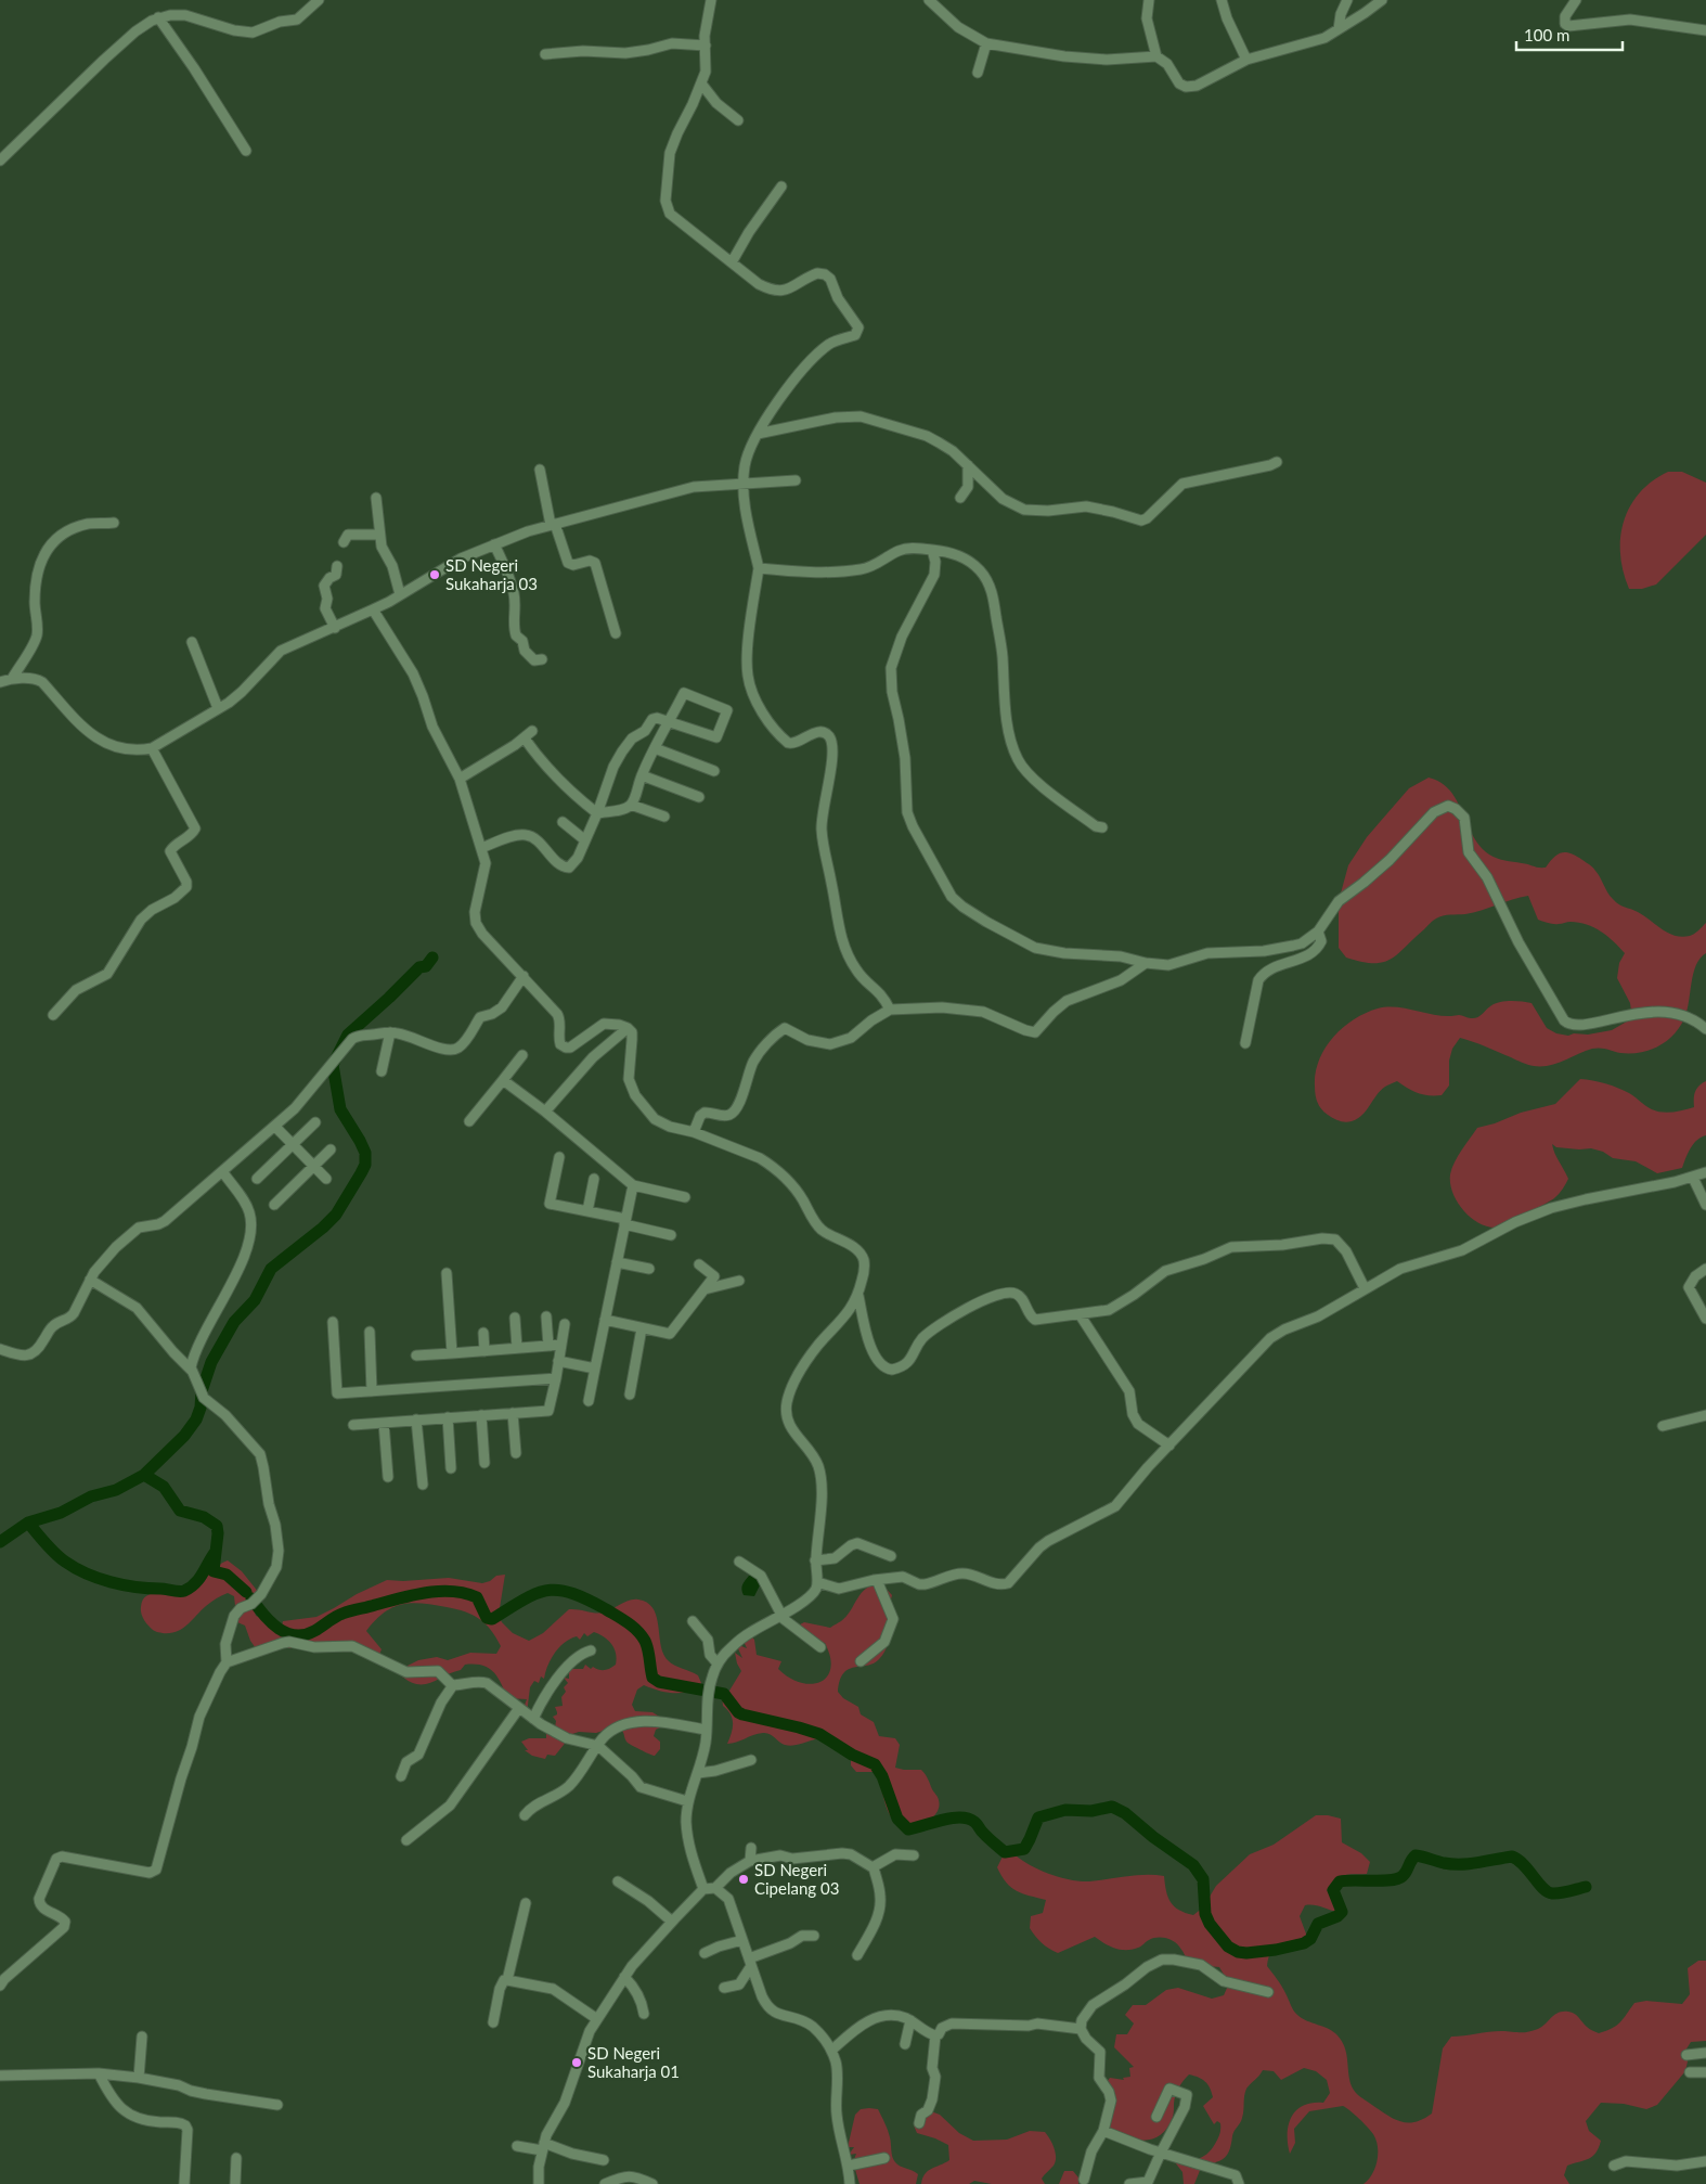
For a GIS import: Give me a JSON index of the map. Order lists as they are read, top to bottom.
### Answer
{
  "places": ["SD Negeri Sukaharja 03", "SD Negeri Cipelang 03", "SD Negeri Sukaharja 01"],
  "scale_bar": "100 m"
}
